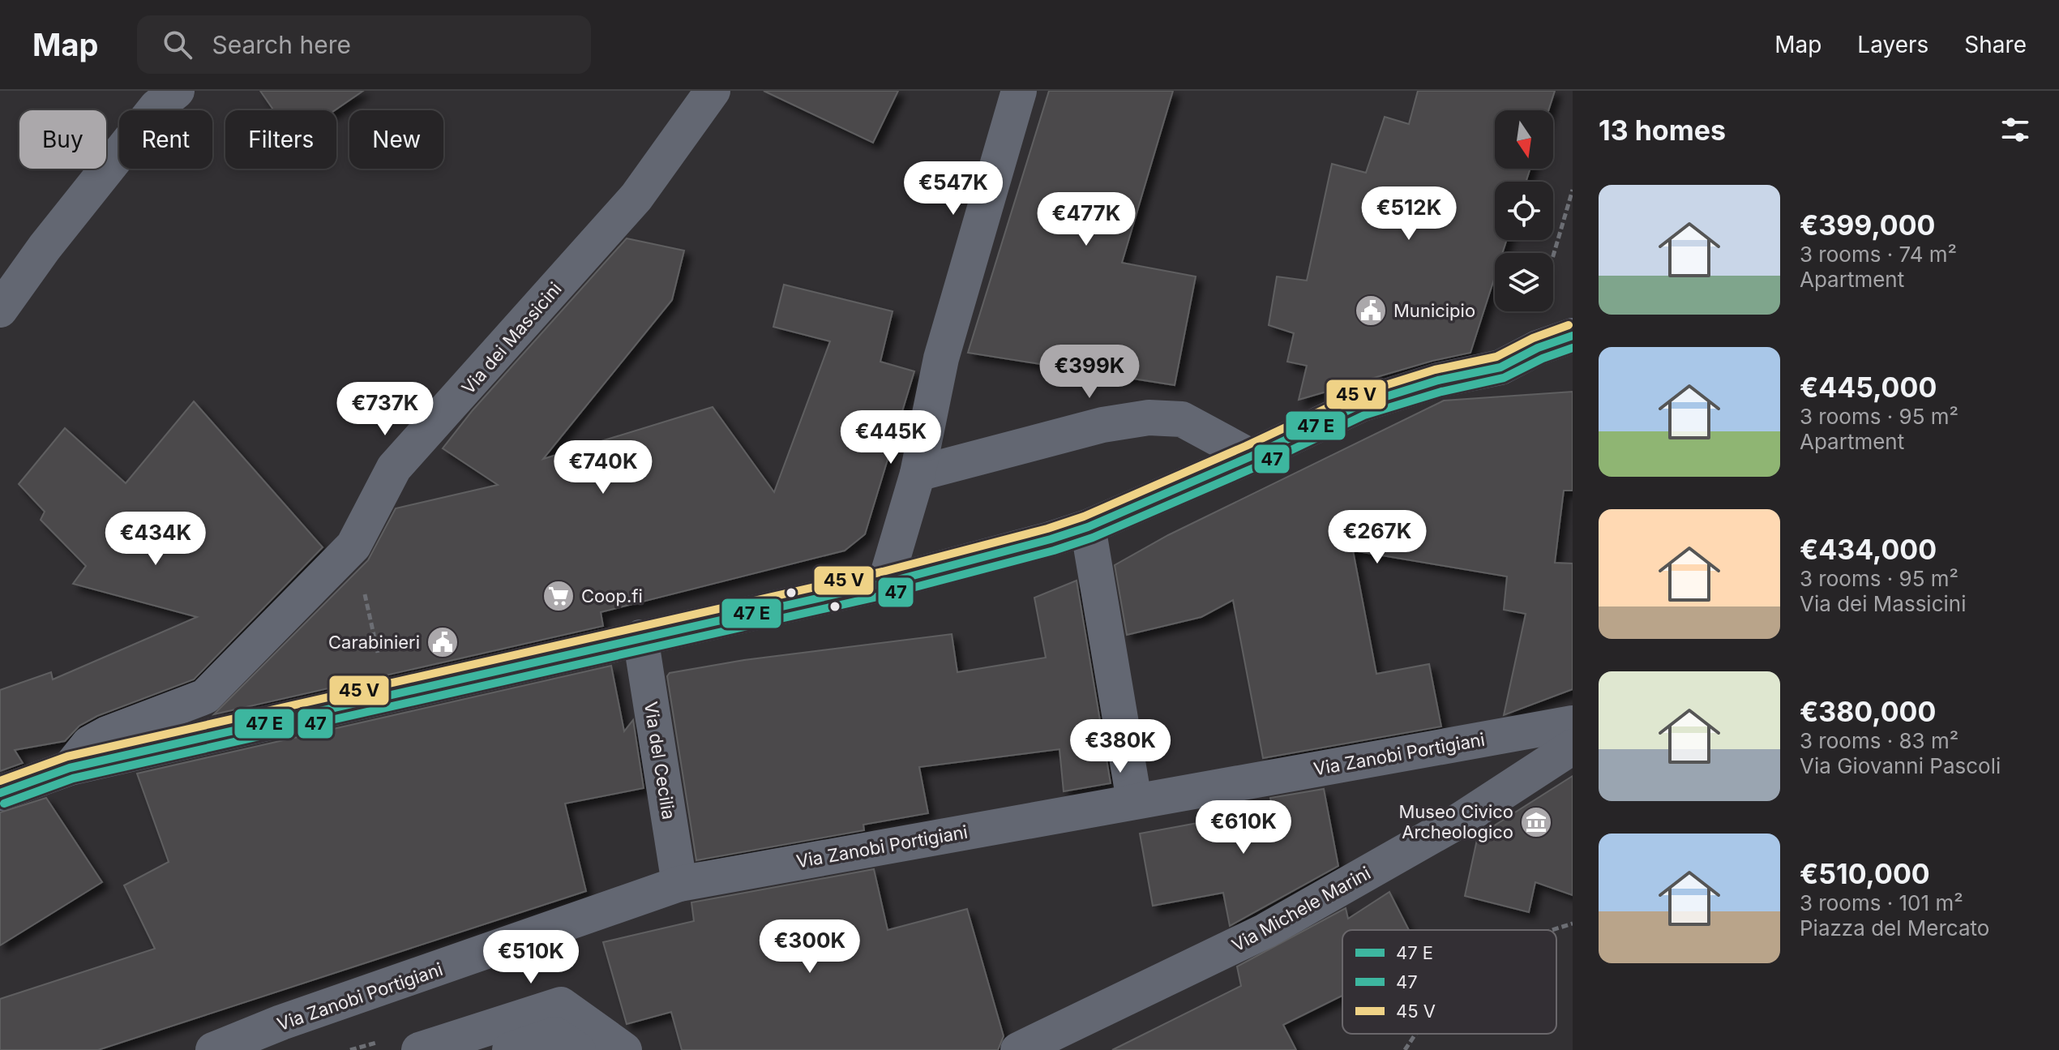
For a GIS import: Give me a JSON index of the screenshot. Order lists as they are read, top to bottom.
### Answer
{
  "streets": {
    "street": [
      "Via dei Massicini",
      "Via Zanobi Portigiani",
      "Via del Cecilia",
      "Via Michele Marini"
    ]
  },
  "crossings": [
    ["Via Zanobi Portigiani", "Via del Cecilia"]
  ],
  "places": {
    "public building": ["Municipio", "Carabinieri"],
    "supermarket": ["Coop.fi"],
    "museum": ["Museo Civico Archeologico"]
  },
  "lines": ["transit line 47"],
  "legend": ["47 E", "47", "45 V"],
  "north": "bottom",
  "page": {
    "header": "Map",
    "search": "Search here",
    "nav": ["Map", "Layers", "Share"],
    "heading": "13 homes",
    "chip": [
      "Buy",
      "Rent",
      "Filters",
      "New"
    ],
    "price": [
      "€547K",
      "€512K",
      "€477K",
      "€399K",
      "€737K",
      "€445K",
      "€740K",
      "€267K",
      "€434K",
      "€380K",
      "€610K",
      "€300K",
      "€510K"
    ],
    "list": [
      {
        "name": "€399,000",
        "note": "3 rooms · 74 m² · Apartment"
      },
      {
        "name": "€445,000",
        "note": "3 rooms · 95 m² · Apartment"
      },
      {
        "name": "€434,000",
        "note": "3 rooms · 95 m² · Via dei Massicini"
      },
      {
        "name": "€380,000",
        "note": "3 rooms · 83 m² · Via Giovanni Pascoli"
      },
      {
        "name": "€510,000",
        "note": "3 rooms · 101 m² · Piazza del Mercato"
      }
    ]
  }
}
